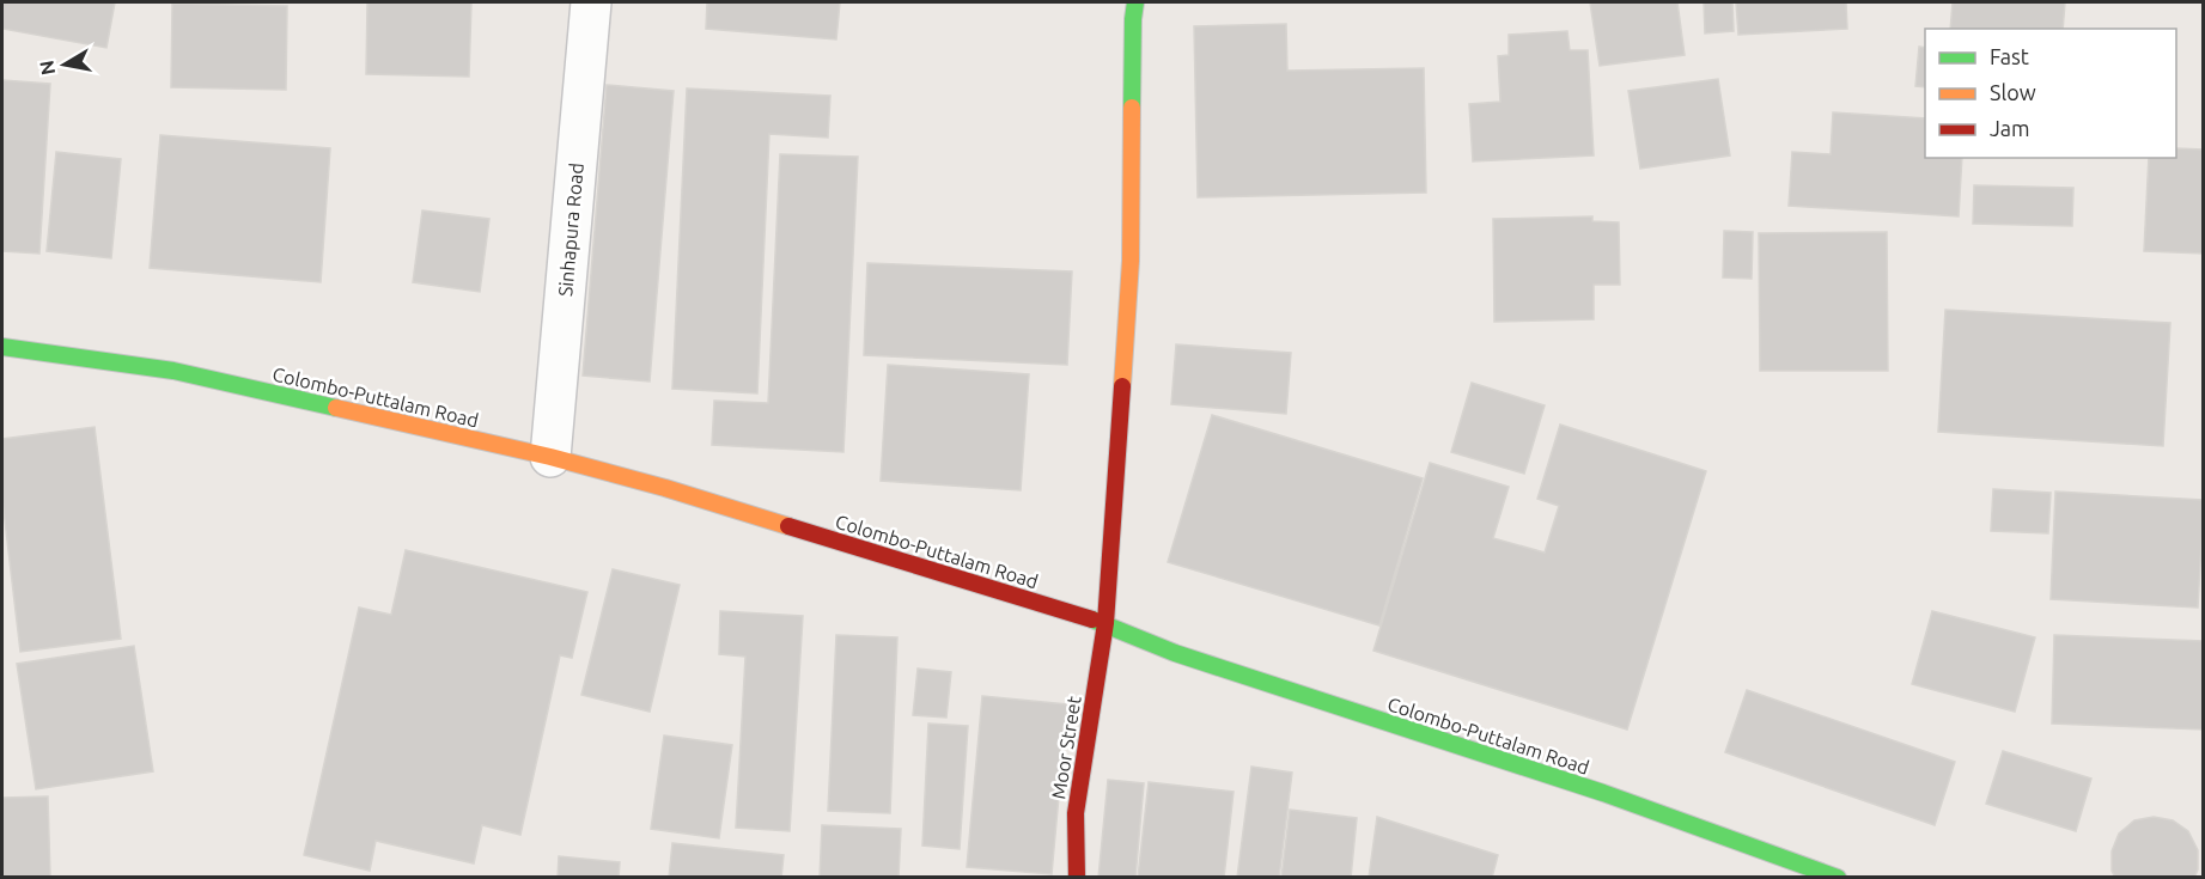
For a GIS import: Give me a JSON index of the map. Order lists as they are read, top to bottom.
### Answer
{
  "streets": {
    "main road": ["Colombo-Puttalam Road", "Moor Street"],
    "street": ["Sinhapura Road"]
  },
  "crossings": [
    ["Sinhapura Road", "Colombo-Puttalam Road"],
    ["Colombo-Puttalam Road", "Moor Street"]
  ],
  "legend": ["Fast", "Slow", "Jam"],
  "north": "left"
}
